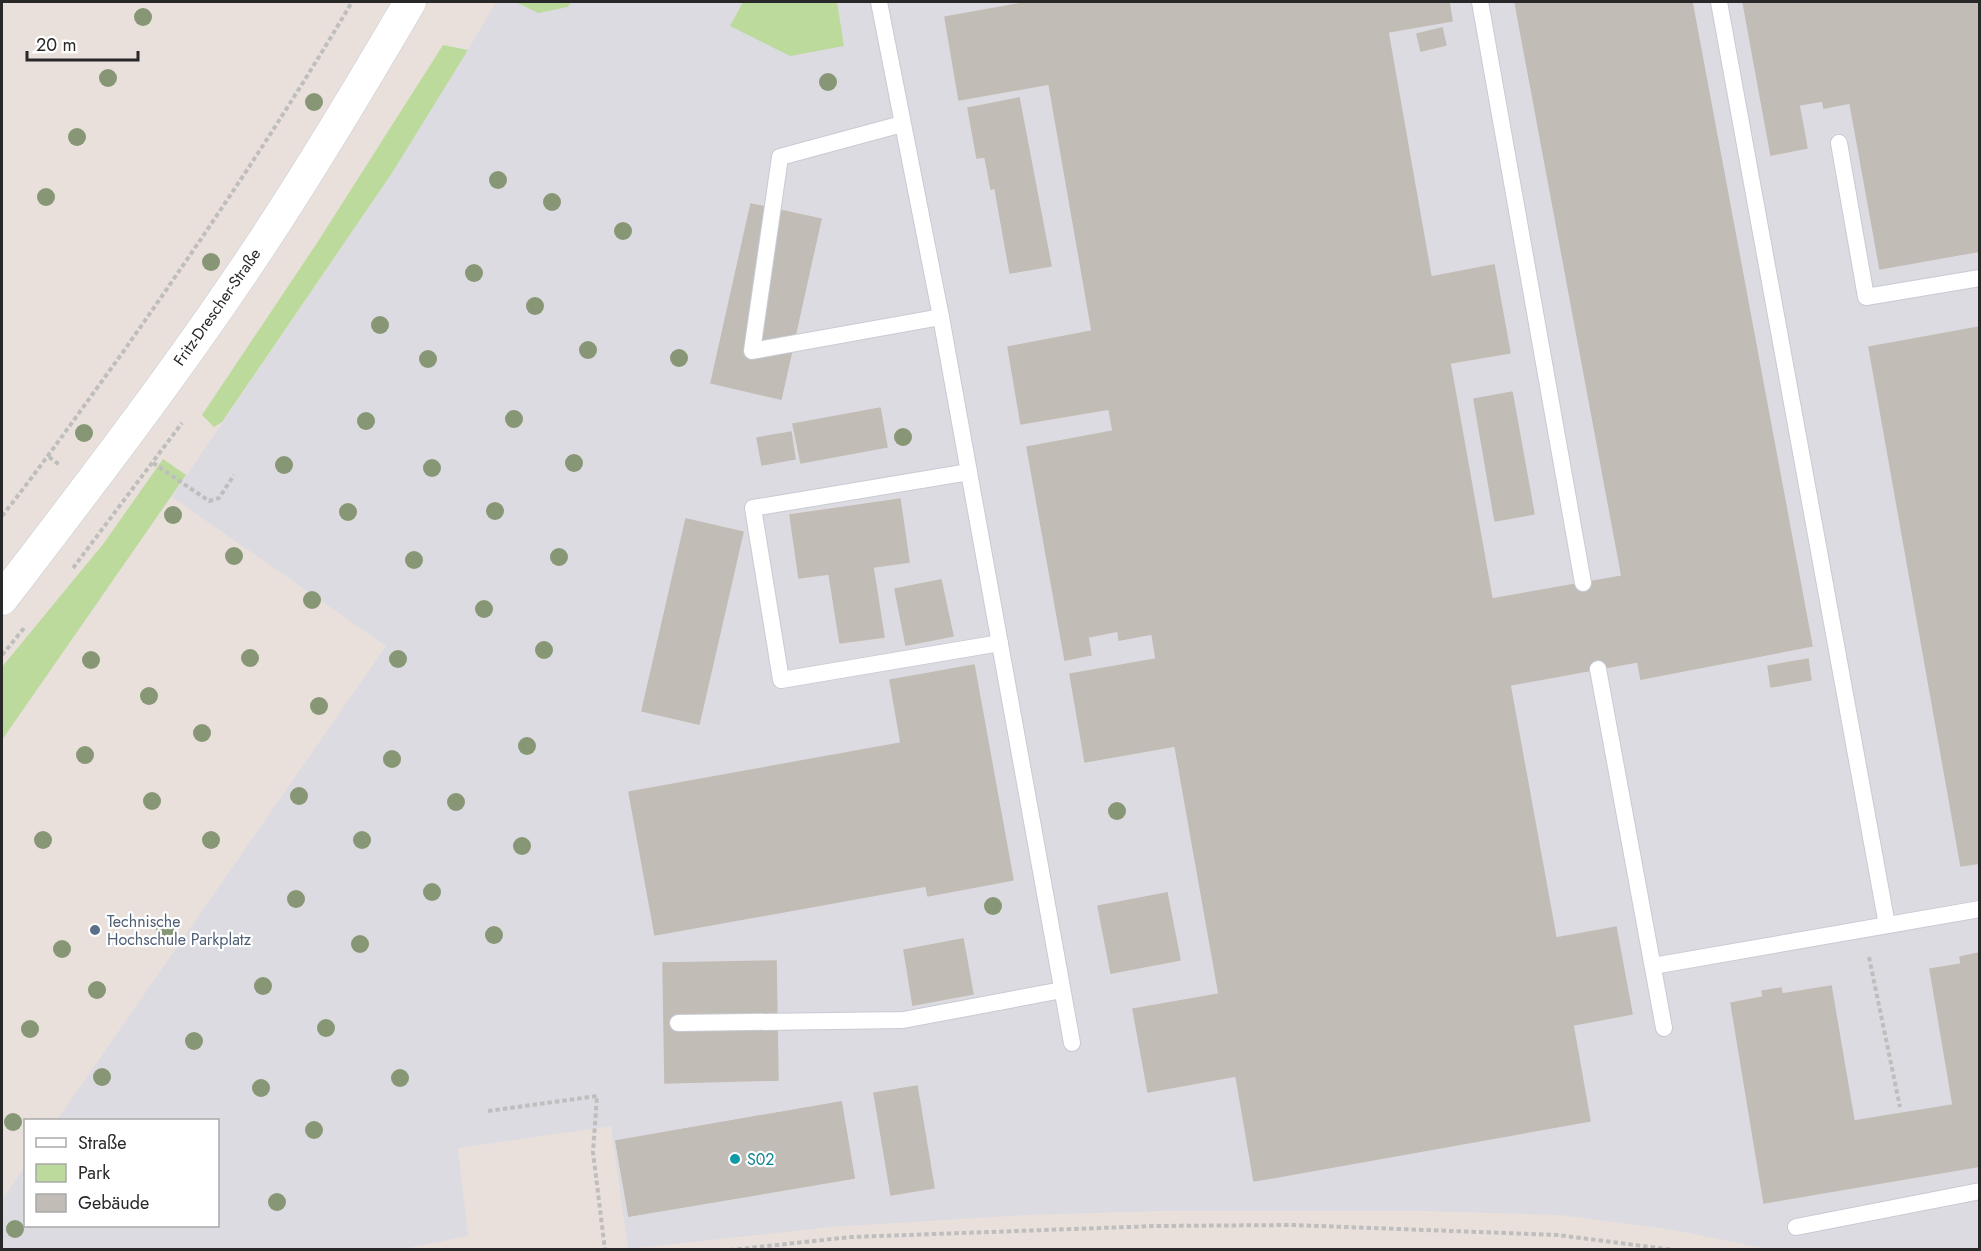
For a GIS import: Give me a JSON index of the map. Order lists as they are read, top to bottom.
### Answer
{
  "streets": {
    "street": ["Fritz-Drescher-Straße"]
  },
  "places": ["Technische Hochschule Parkplatz", "S02"],
  "legend": ["Straße", "Park", "Gebäude"],
  "scale_bar": "20 m"
}
